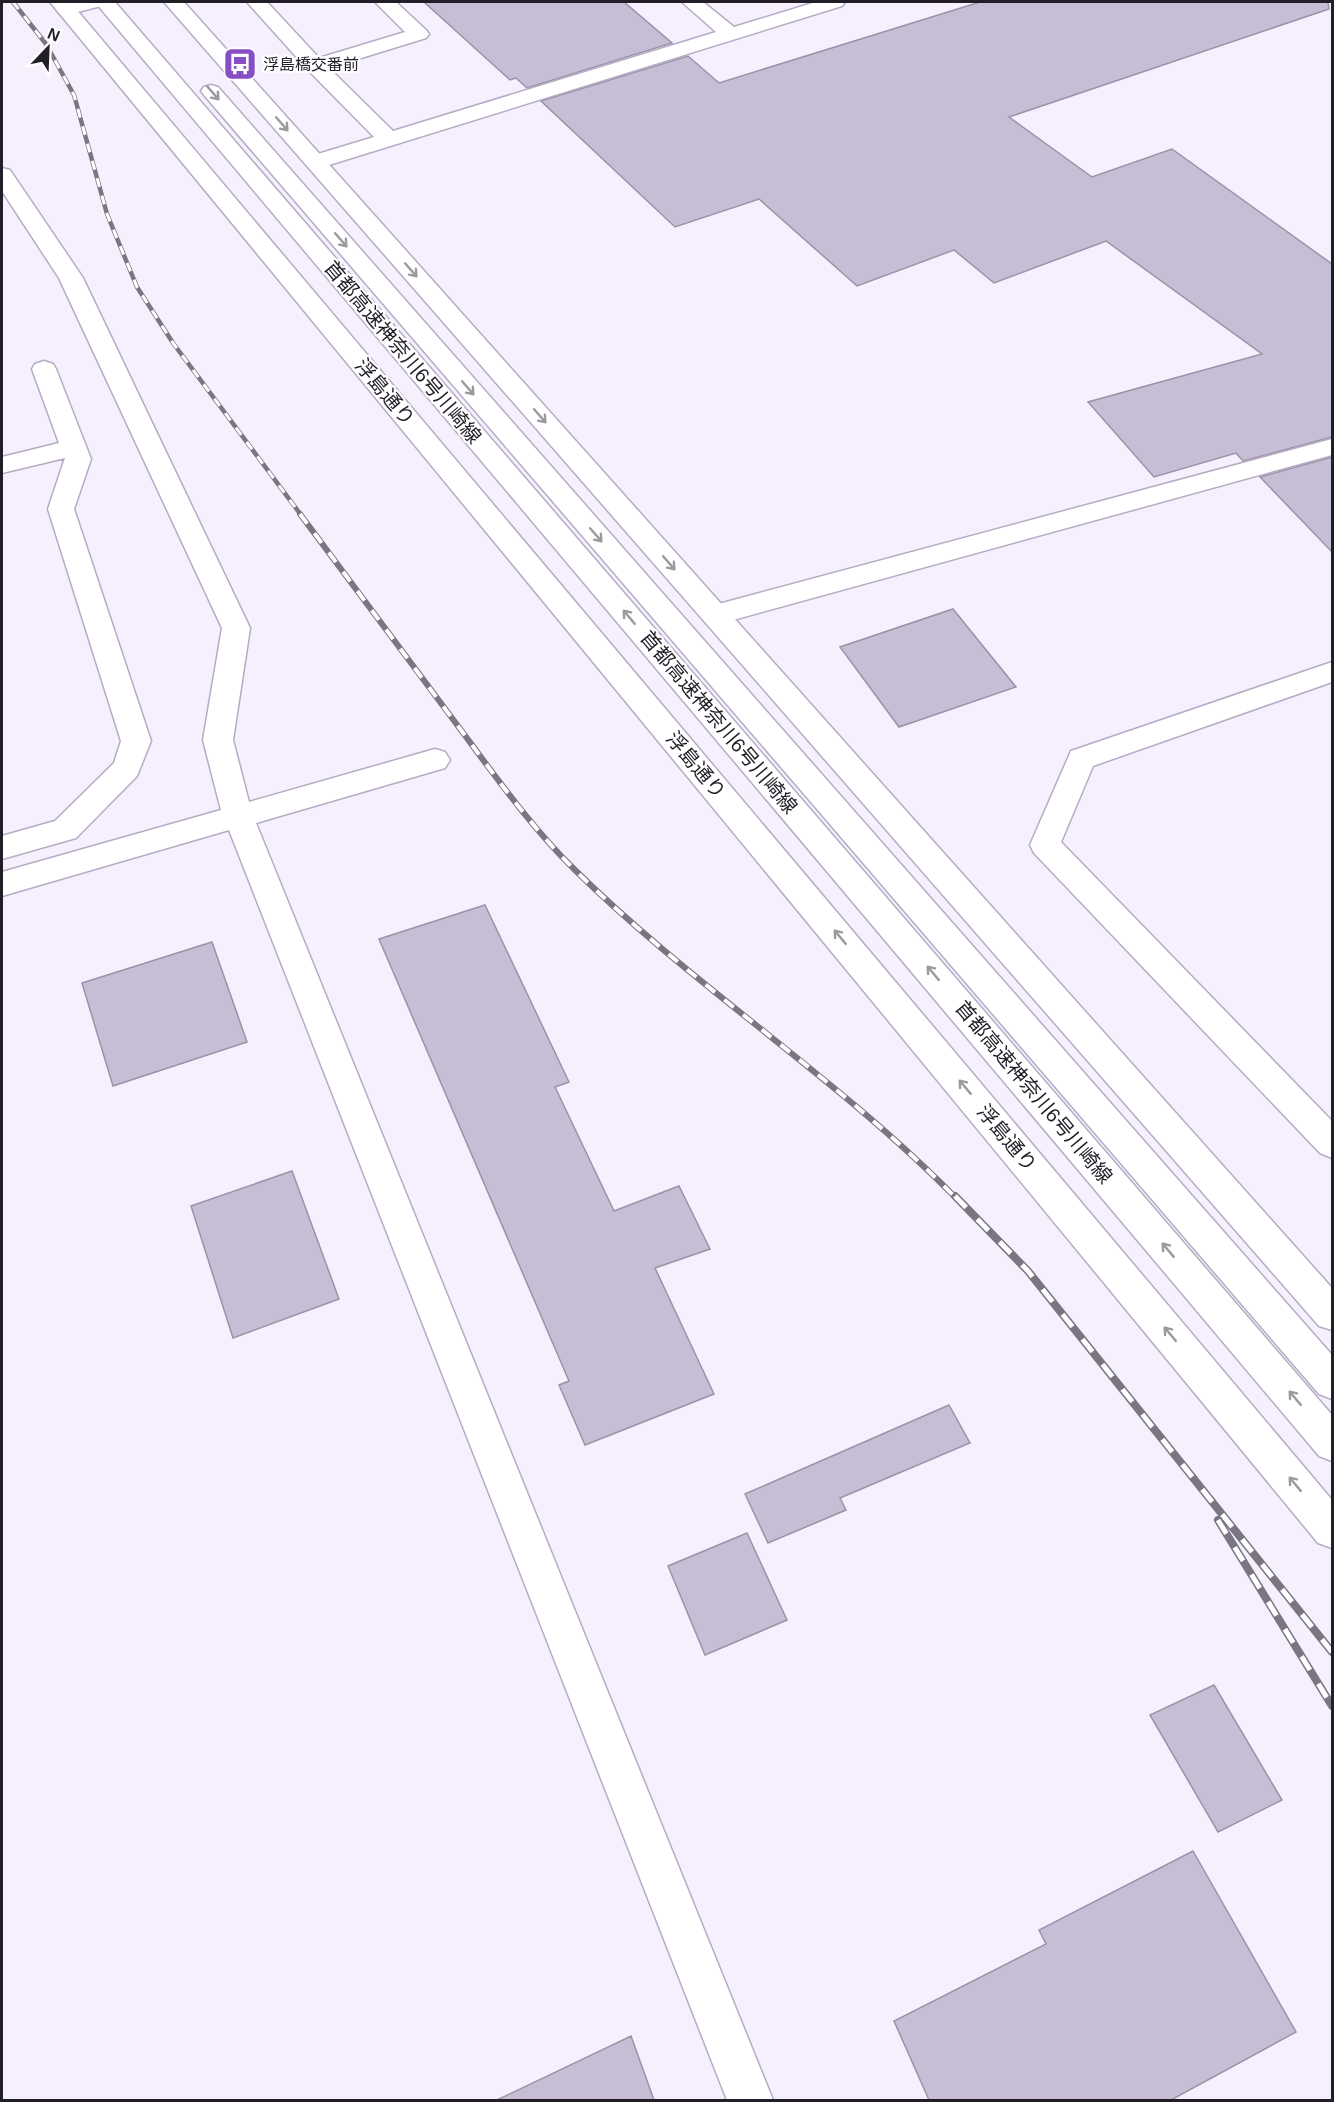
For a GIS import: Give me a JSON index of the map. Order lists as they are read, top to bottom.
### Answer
{
  "streets": {
    "main road": ["首都高速神奈川6号川崎線", "浮島通り"]
  },
  "places": {
    "bus stop": ["浮島橋交番前"]
  },
  "north": "top right"
}
